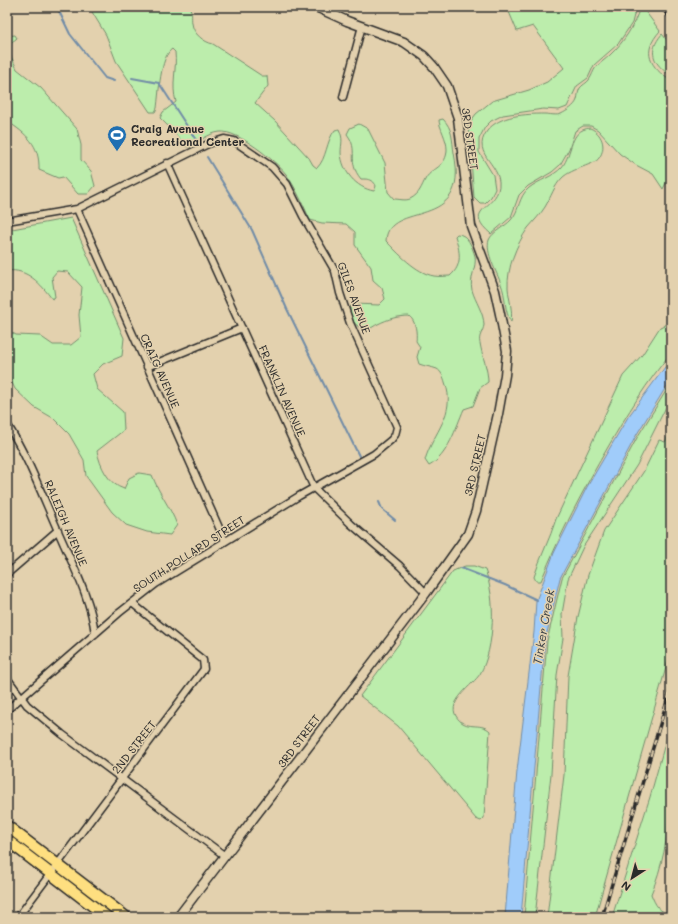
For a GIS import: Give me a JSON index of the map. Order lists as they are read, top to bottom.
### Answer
{
  "streets": {
    "street": [
      "3RD STREET",
      "GILES AVENUE",
      "CRAIG AVENUE",
      "FRANKLIN AVENUE",
      "RALEIGH AVENUE",
      "SOUTH POLLARD STREET",
      "2ND STREET"
    ]
  },
  "crossings": [
    ["3RD STREET", "FRANKLIN AVENUE"],
    ["GILES AVENUE", "FRANKLIN AVENUE"],
    ["GILES AVENUE", "SOUTH POLLARD STREET"],
    ["CRAIG AVENUE", "SOUTH POLLARD STREET"],
    ["FRANKLIN AVENUE", "SOUTH POLLARD STREET"],
    ["RALEIGH AVENUE", "SOUTH POLLARD STREET"],
    ["SOUTH POLLARD STREET", "2ND STREET"]
  ],
  "water": ["Tinker Creek"],
  "places": {
    "sports": ["Craig Avenue Recreational Center"]
  },
  "north": "bottom left"
}
